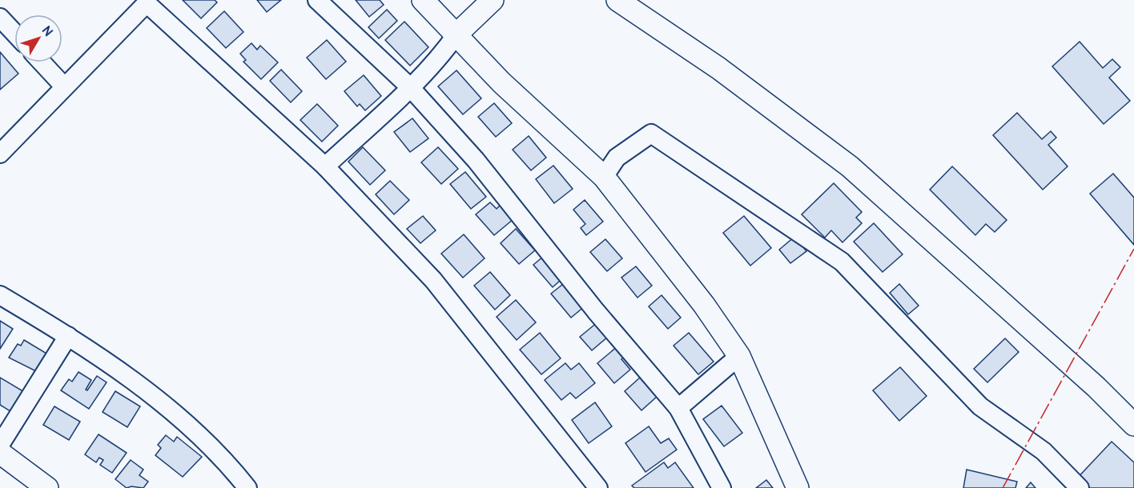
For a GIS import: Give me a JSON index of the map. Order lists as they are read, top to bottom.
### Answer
{
  "north": "top right"
}
